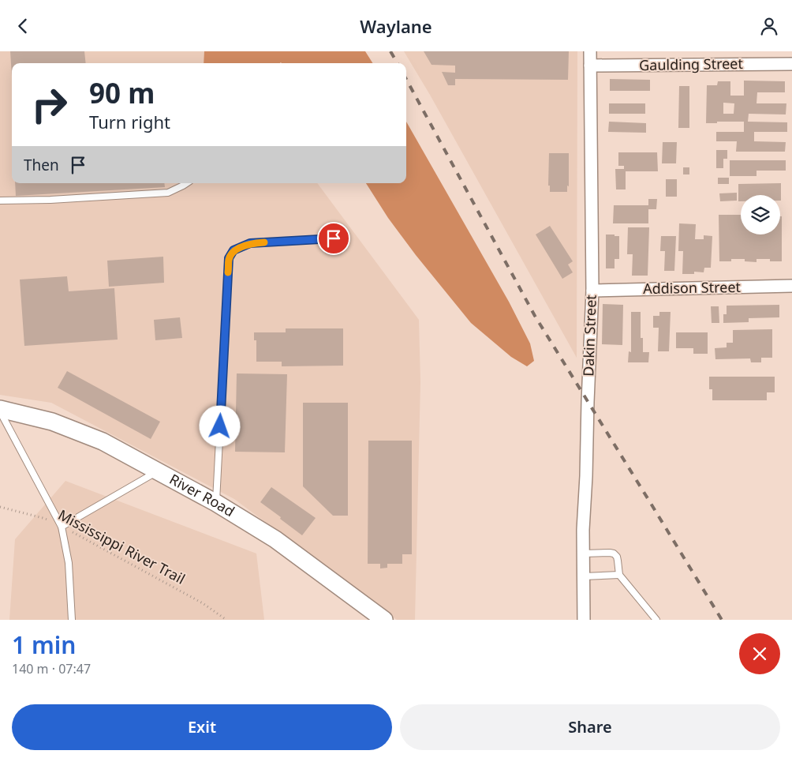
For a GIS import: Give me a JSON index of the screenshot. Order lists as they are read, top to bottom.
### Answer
{
  "streets": {
    "main road": ["River Road"],
    "street": ["Gaulding Street", "Addison Street", "Dakin Street"],
    "path": ["Mississippi River Trail"]
  },
  "crossings": [
    ["Gaulding Street", "Dakin Street"],
    ["Addison Street", "Dakin Street"]
  ],
  "page": {
    "header": "Waylane",
    "turn": ["90 m", "Turn right"],
    "then": "Then",
    "heading": ["1 min", "140 m · 07:47"],
    "buttons": ["Exit", "Share"]
  }
}
